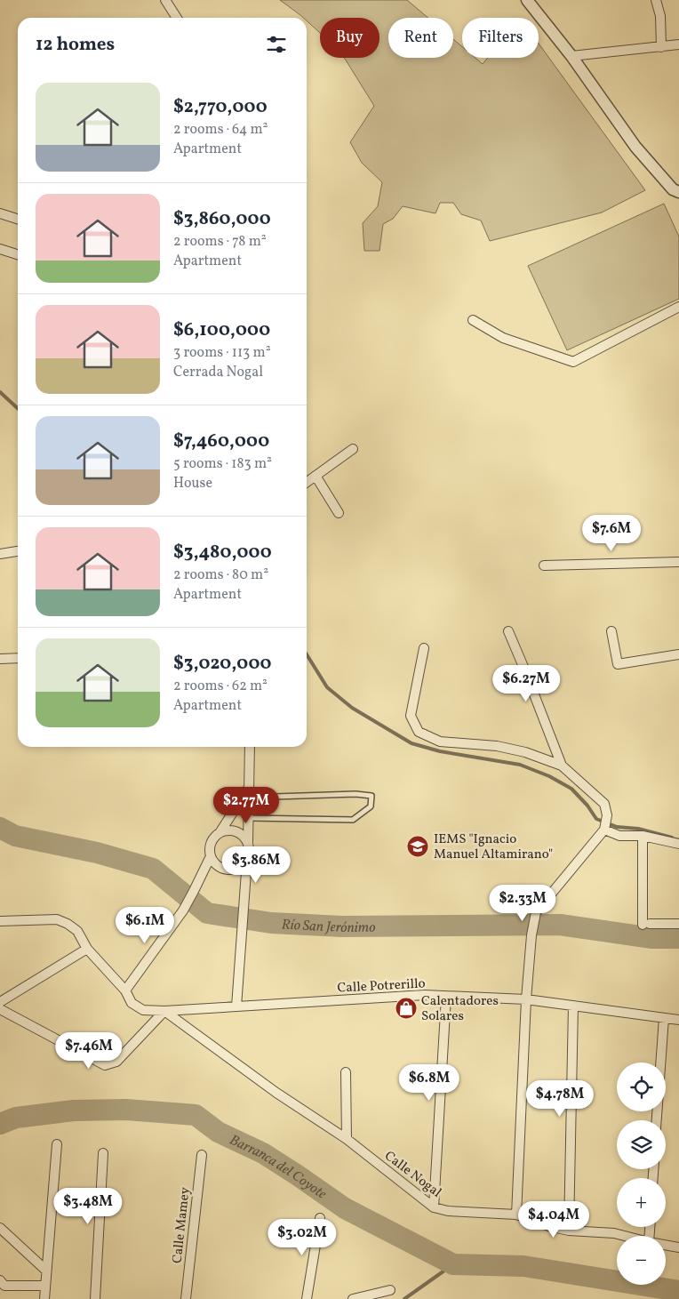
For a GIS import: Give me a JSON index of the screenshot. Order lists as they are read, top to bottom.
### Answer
{
  "streets": {
    "street": ["Calle Potrerillo", "Calle Nogal", "Calle Mamey"]
  },
  "crossings": [
    ["Calle Potrerillo", "Calle Nogal"]
  ],
  "water": ["Río San Jerónimo", "Barranca del Coyote"],
  "places": {
    "school or university": ["IEMS \"Ignacio Manuel Altamirano\""],
    "shop": ["Calentadores Solares"]
  },
  "page": {
    "chip": ["Buy", "Rent", "Filters"],
    "heading": "12 homes",
    "list": [
      {
        "name": "$2,770,000",
        "note": "2 rooms · 64 m² · Apartment"
      },
      {
        "name": "$3,860,000",
        "note": "2 rooms · 78 m² · Apartment"
      },
      {
        "name": "$6,100,000",
        "note": "3 rooms · 113 m² · Cerrada Nogal"
      },
      {
        "name": "$7,460,000",
        "note": "5 rooms · 183 m² · House"
      },
      {
        "name": "$3,480,000",
        "note": "2 rooms · 80 m² · Apartment"
      },
      {
        "name": "$3,020,000",
        "note": "2 rooms · 62 m² · Apartment"
      }
    ],
    "price": [
      "$7.6M",
      "$6.27M",
      "$2.77M",
      "$3.86M",
      "$2.33M",
      "$6.1M",
      "$7.46M",
      "$6.8M",
      "$4.78M",
      "$3.48M",
      "$4.04M",
      "$3.02M"
    ],
    "map_buttons": ["+", "−"]
  }
}
